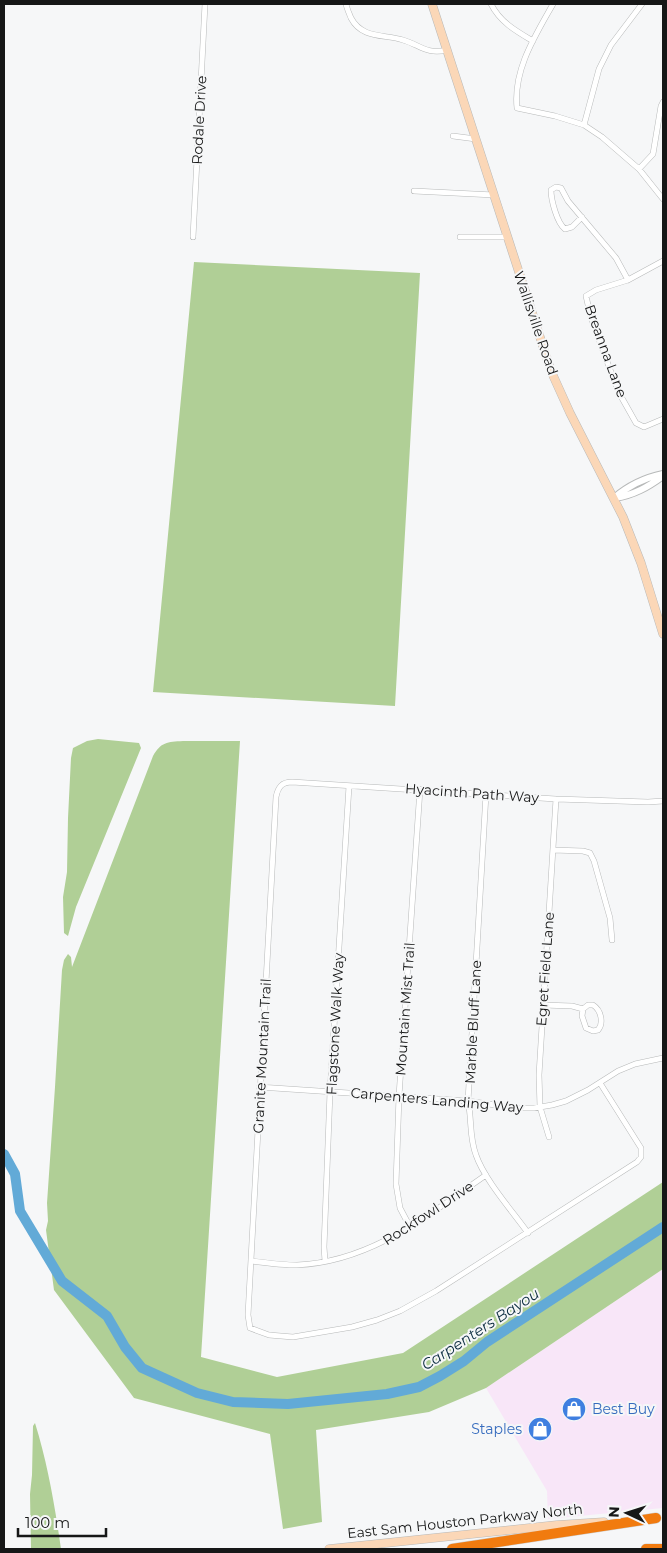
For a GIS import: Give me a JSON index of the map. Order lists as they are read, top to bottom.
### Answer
{
  "streets": {
    "main road": ["Wallisville Road", "East Sam Houston Parkway North"],
    "street": [
      "Rodale Drive",
      "Breanna Lane",
      "Hyacinth Path Way",
      "Egret Field Lane",
      "Mountain Mist Trail",
      "Marble Bluff Lane",
      "Flagstone Walk Way",
      "Granite Mountain Trail",
      "Carpenters Landing Way",
      "Rockfowl Drive"
    ]
  },
  "crossings": [
    ["Hyacinth Path Way", "Egret Field Lane"],
    ["Hyacinth Path Way", "Mountain Mist Trail"],
    ["Hyacinth Path Way", "Marble Bluff Lane"],
    ["Hyacinth Path Way", "Flagstone Walk Way"],
    ["Hyacinth Path Way", "Granite Mountain Trail"],
    ["Egret Field Lane", "Carpenters Landing Way"],
    ["Mountain Mist Trail", "Carpenters Landing Way"],
    ["Mountain Mist Trail", "Rockfowl Drive"],
    ["Marble Bluff Lane", "Granite Mountain Trail"],
    ["Marble Bluff Lane", "Carpenters Landing Way"],
    ["Marble Bluff Lane", "Rockfowl Drive"],
    ["Flagstone Walk Way", "Carpenters Landing Way"],
    ["Flagstone Walk Way", "Rockfowl Drive"],
    ["Granite Mountain Trail", "Carpenters Landing Way"],
    ["Granite Mountain Trail", "Rockfowl Drive"]
  ],
  "water": ["Carpenters Bayou"],
  "places": {
    "shop": ["Best Buy", "Staples"]
  },
  "scale_bar": "100 m",
  "north": "left"
}
